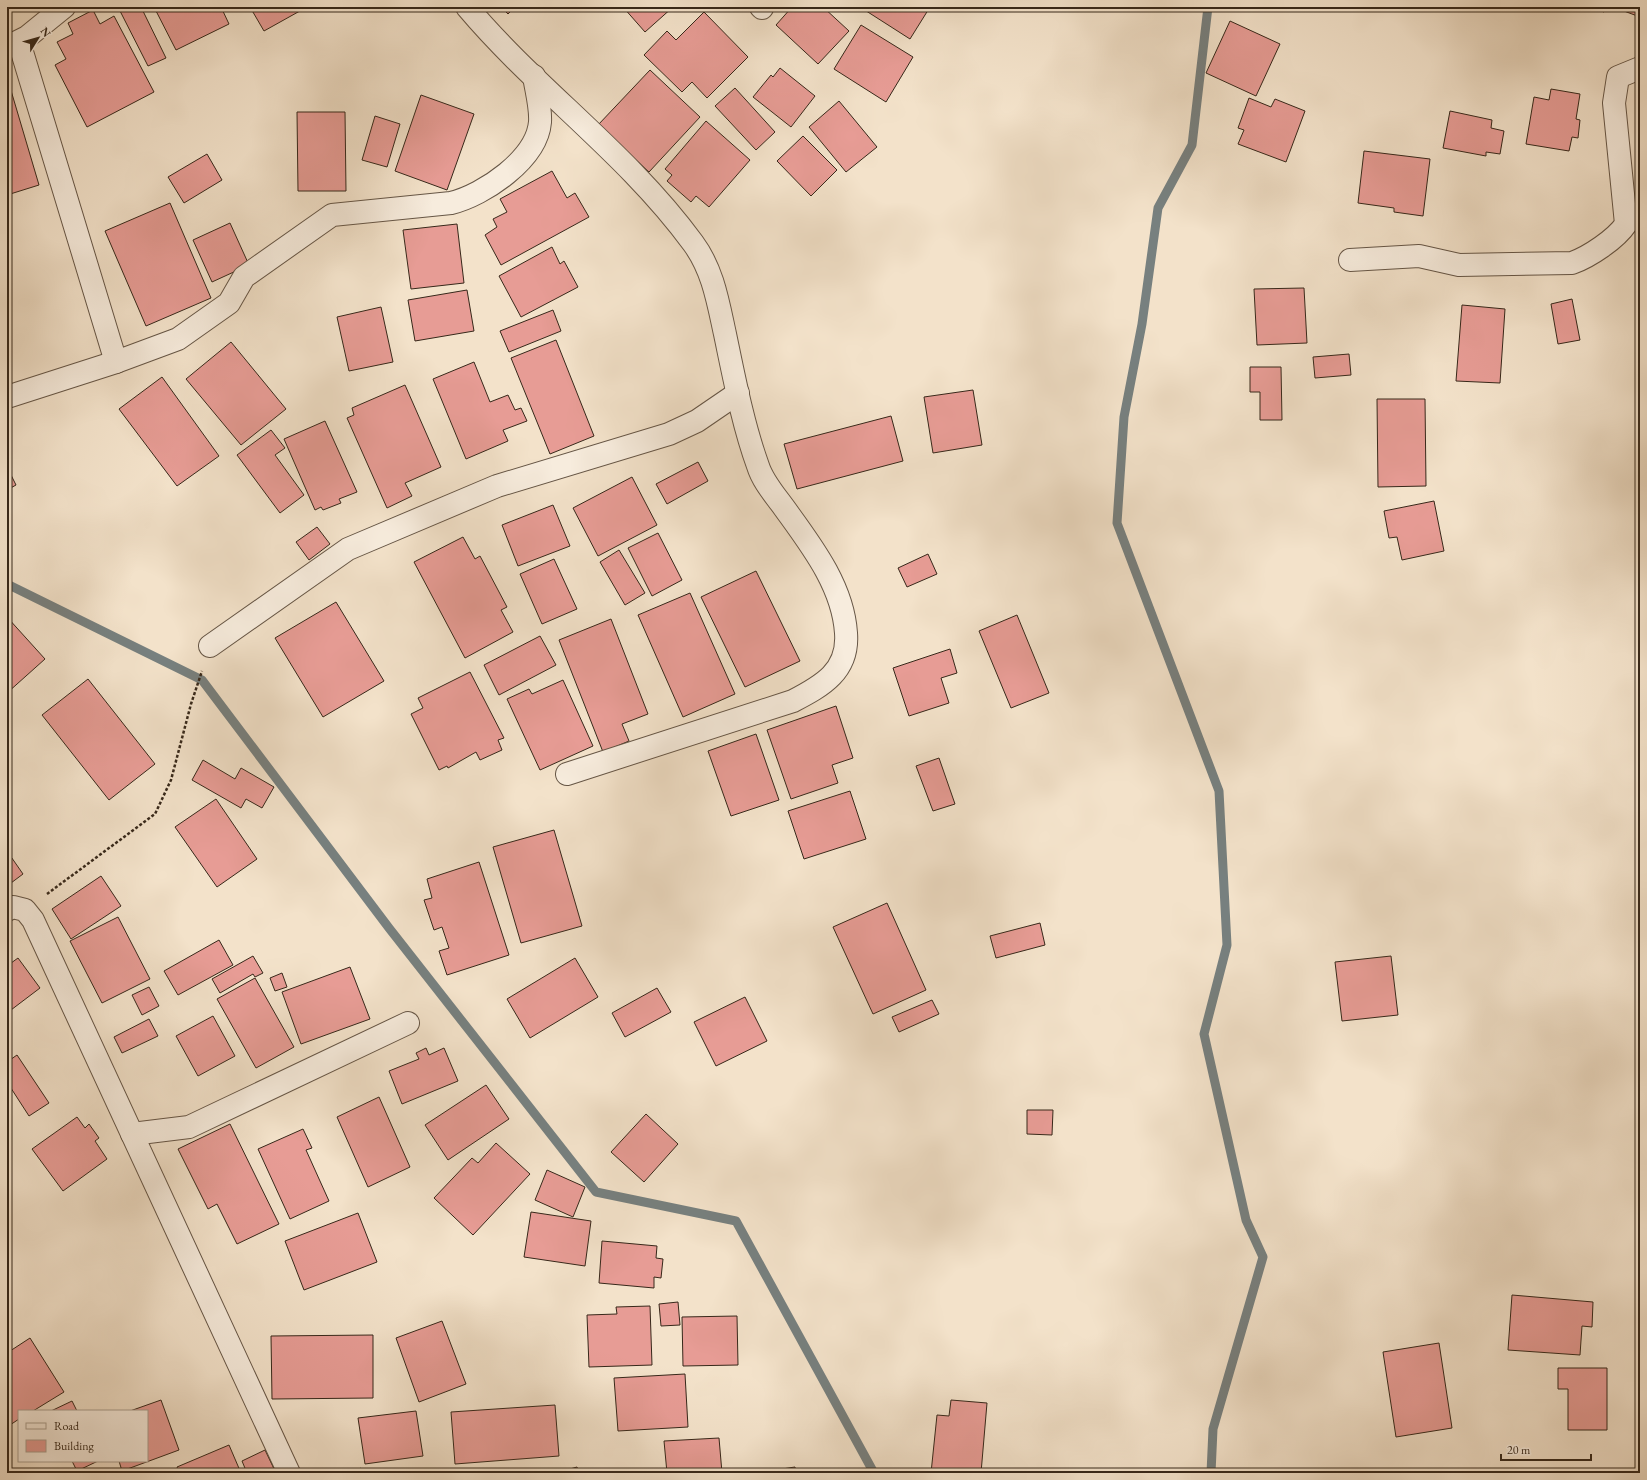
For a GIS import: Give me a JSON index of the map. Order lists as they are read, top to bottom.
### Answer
{
  "legend": ["Road", "Building"],
  "scale_bar": "20 m",
  "north": "top right"
}
